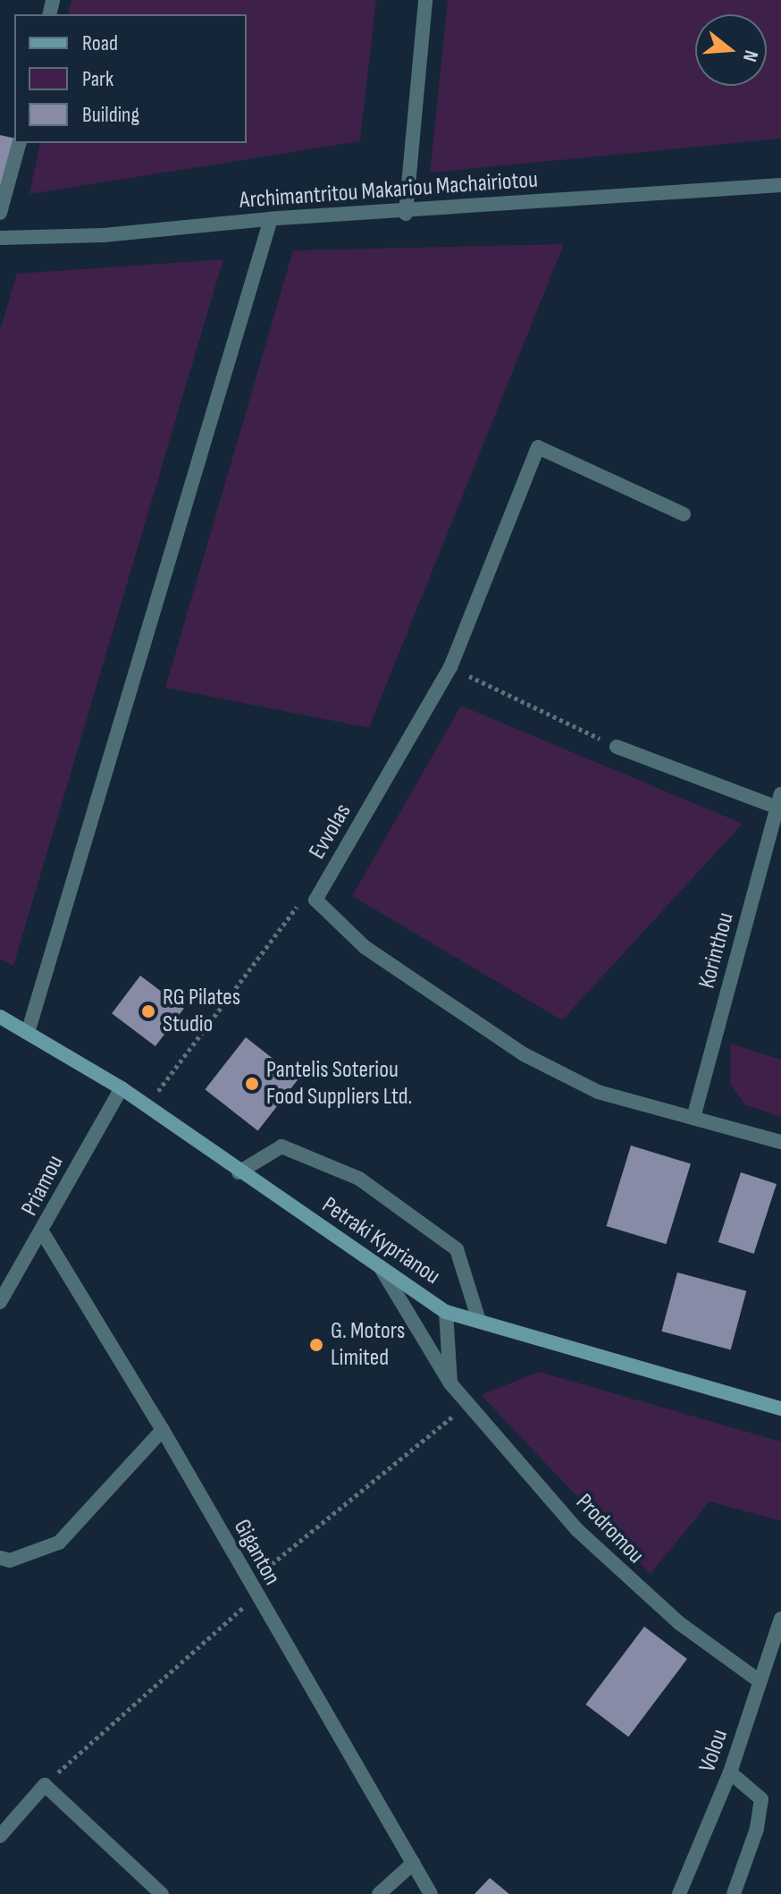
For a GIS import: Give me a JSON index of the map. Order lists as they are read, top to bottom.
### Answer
{
  "streets": {
    "main road": ["Petraki Kyprianou"],
    "street": [
      "Archimantritou Makariou Machairiotou",
      "EvvoIas",
      "Korinthou",
      "Priamou",
      "Prodromou",
      "Giganton",
      "Volou"
    ]
  },
  "crossings": [
    ["Priamou", "Petraki Kyprianou"],
    ["Priamou", "Giganton"],
    ["Petraki Kyprianou", "Prodromou"],
    ["Prodromou", "Volou"]
  ],
  "places": ["RG Pilates Studio", "Pantelis Soteriou Food Suppliers Ltd.", "G. Motors Limited"],
  "legend": ["Road", "Park", "Building"],
  "north": "right"
}
